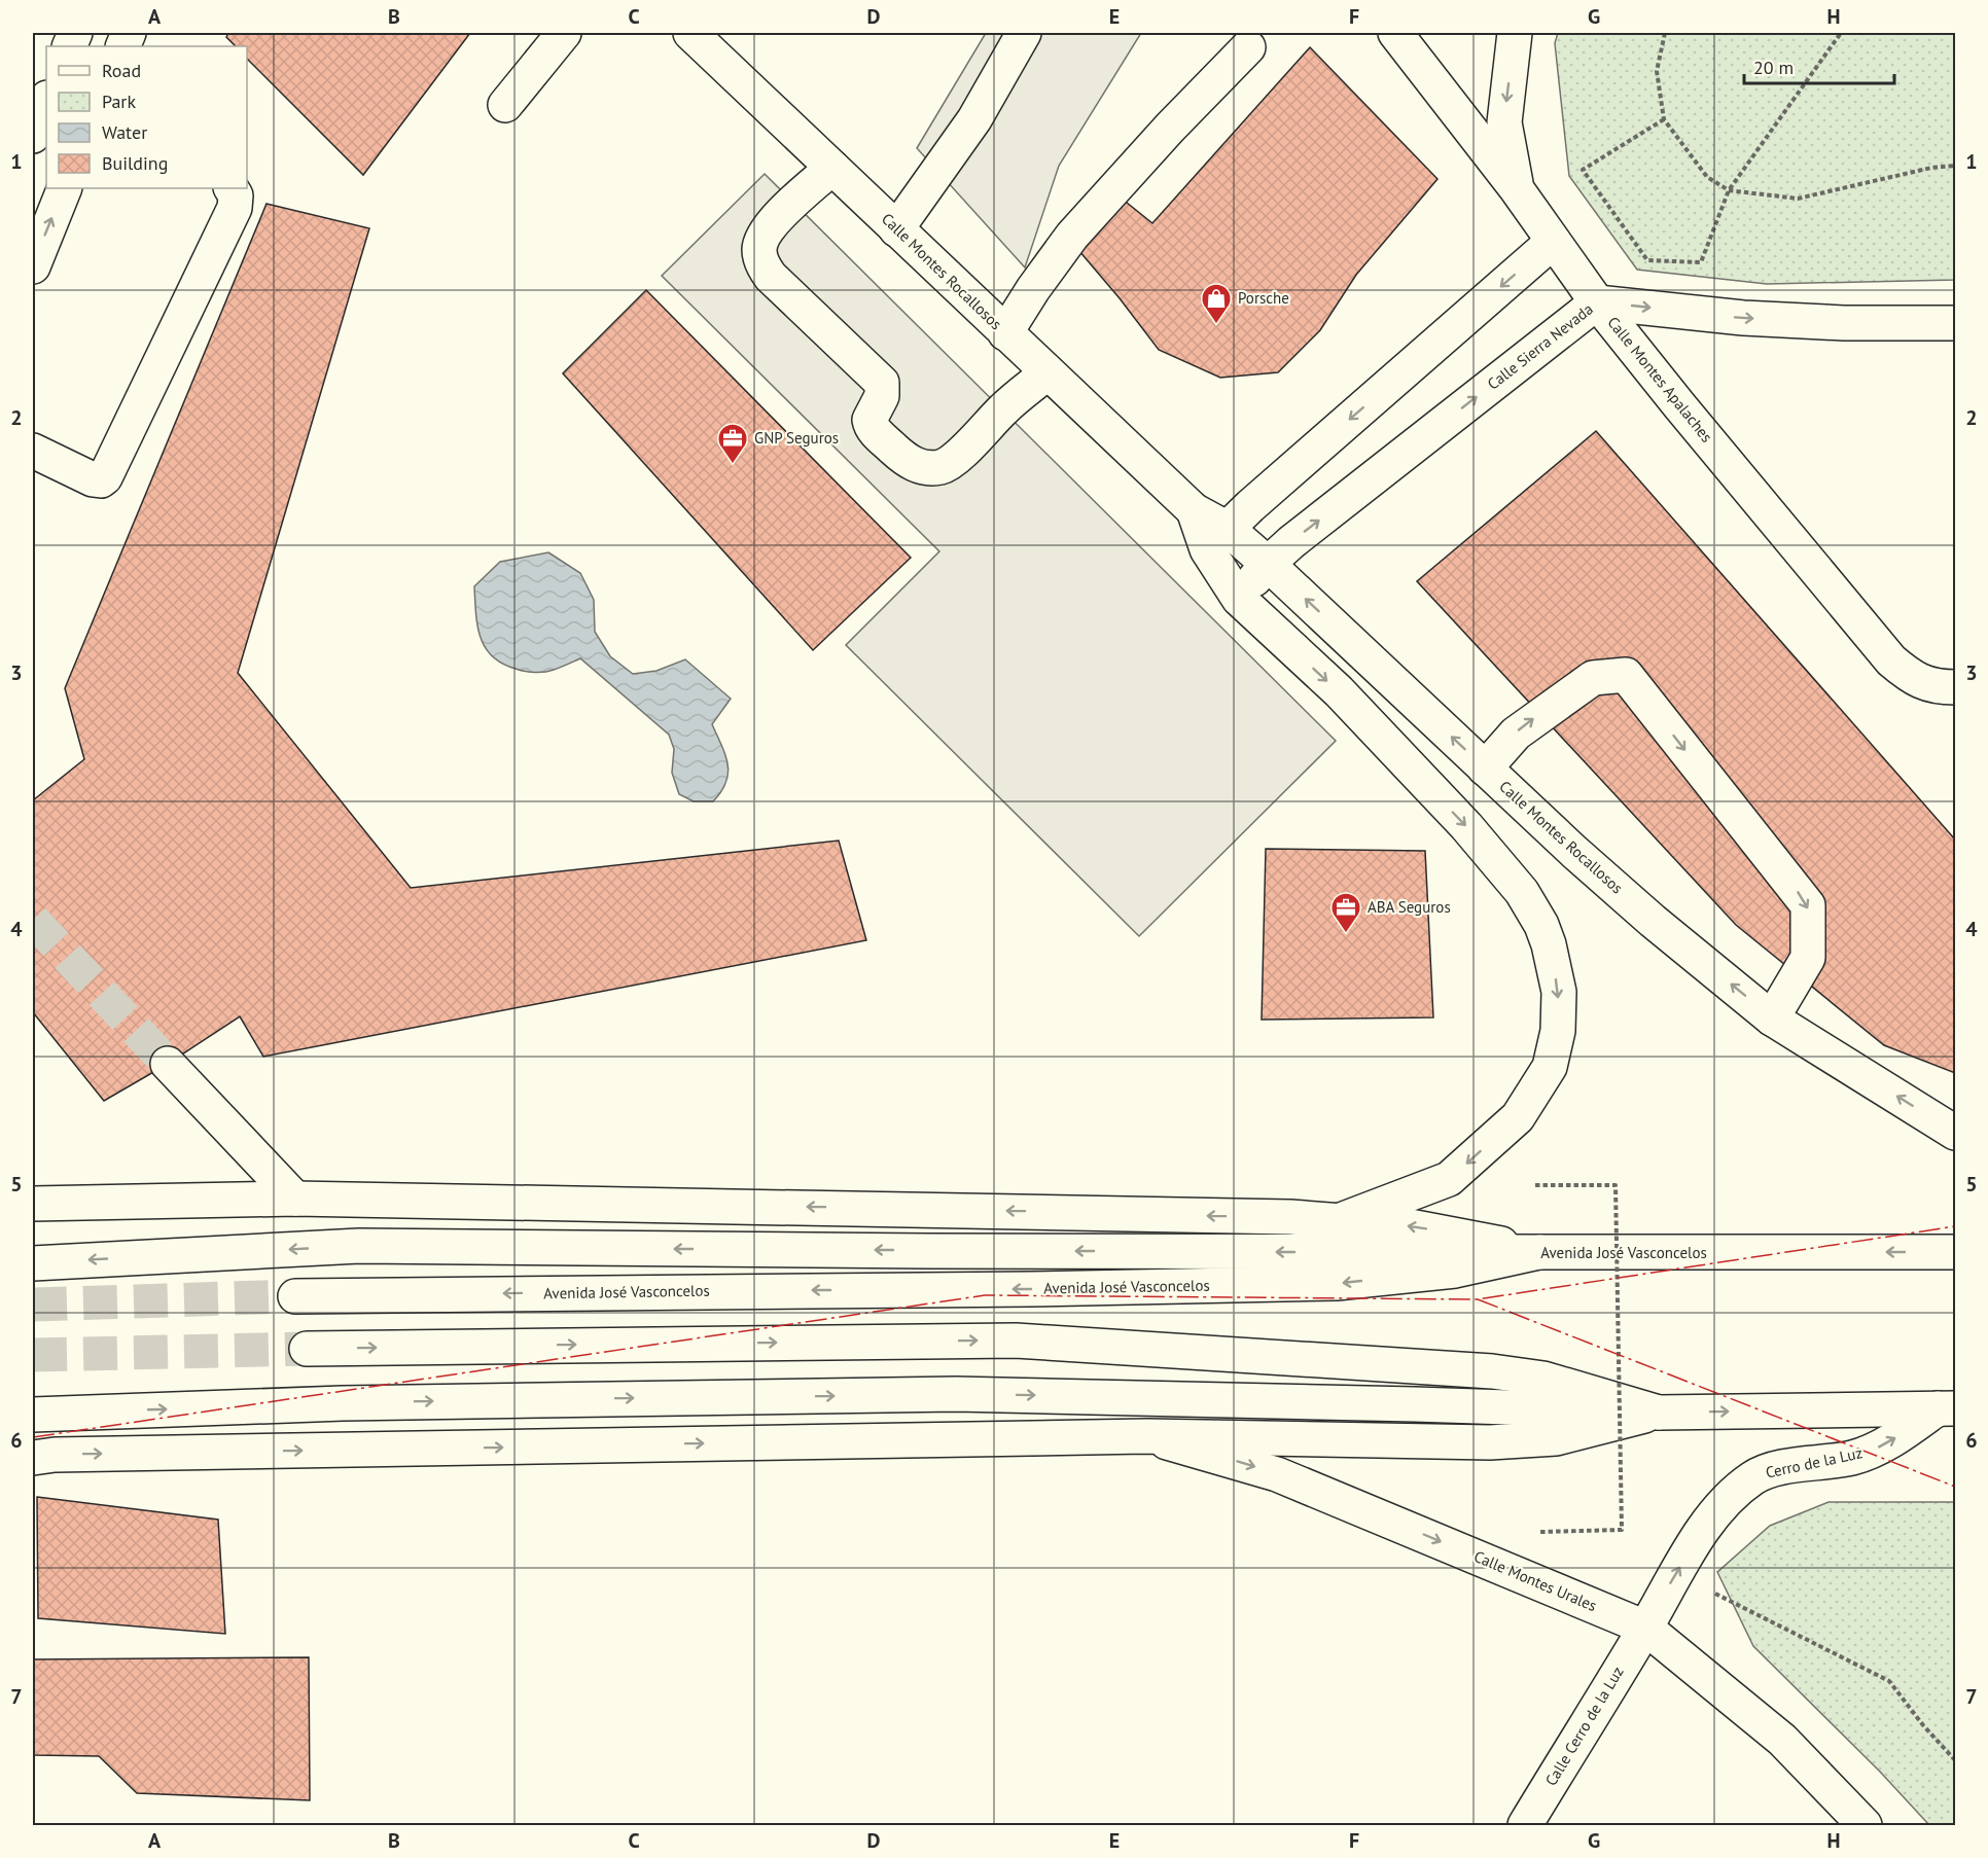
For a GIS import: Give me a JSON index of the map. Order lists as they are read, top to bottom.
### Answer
{
  "streets": {
    "main road": [
      "Calle Montes Rocallosos",
      "Calle Sierra Nevada",
      "Calle Montes Apalaches",
      "Avenida José Vasconcelos",
      "Cerro de la Luz",
      "Calle Montes Urales",
      "Calle Cerro de la Luz"
    ]
  },
  "crossings": [
    ["Calle Montes Rocallosos", "Calle Sierra Nevada"],
    ["Calle Sierra Nevada", "Calle Montes Apalaches"],
    ["Cerro de la Luz", "Calle Montes Urales"],
    ["Cerro de la Luz", "Calle Cerro de la Luz"],
    ["Calle Montes Urales", "Calle Cerro de la Luz"]
  ],
  "one_way": ["Cerro de la Luz"],
  "places": {
    "shop": ["Porsche"],
    "office": ["GNP Seguros", "ABA Seguros"]
  },
  "legend": [
    "Road",
    "Park",
    "Water",
    "Building"
  ],
  "scale_bar": "20 m",
  "grid": {
    "columns": [
      "A",
      "B",
      "C",
      "D",
      "E",
      "F",
      "G",
      "H"
    ],
    "rows": [
      "1",
      "2",
      "3",
      "4",
      "5",
      "6",
      "7"
    ]
  }
}
